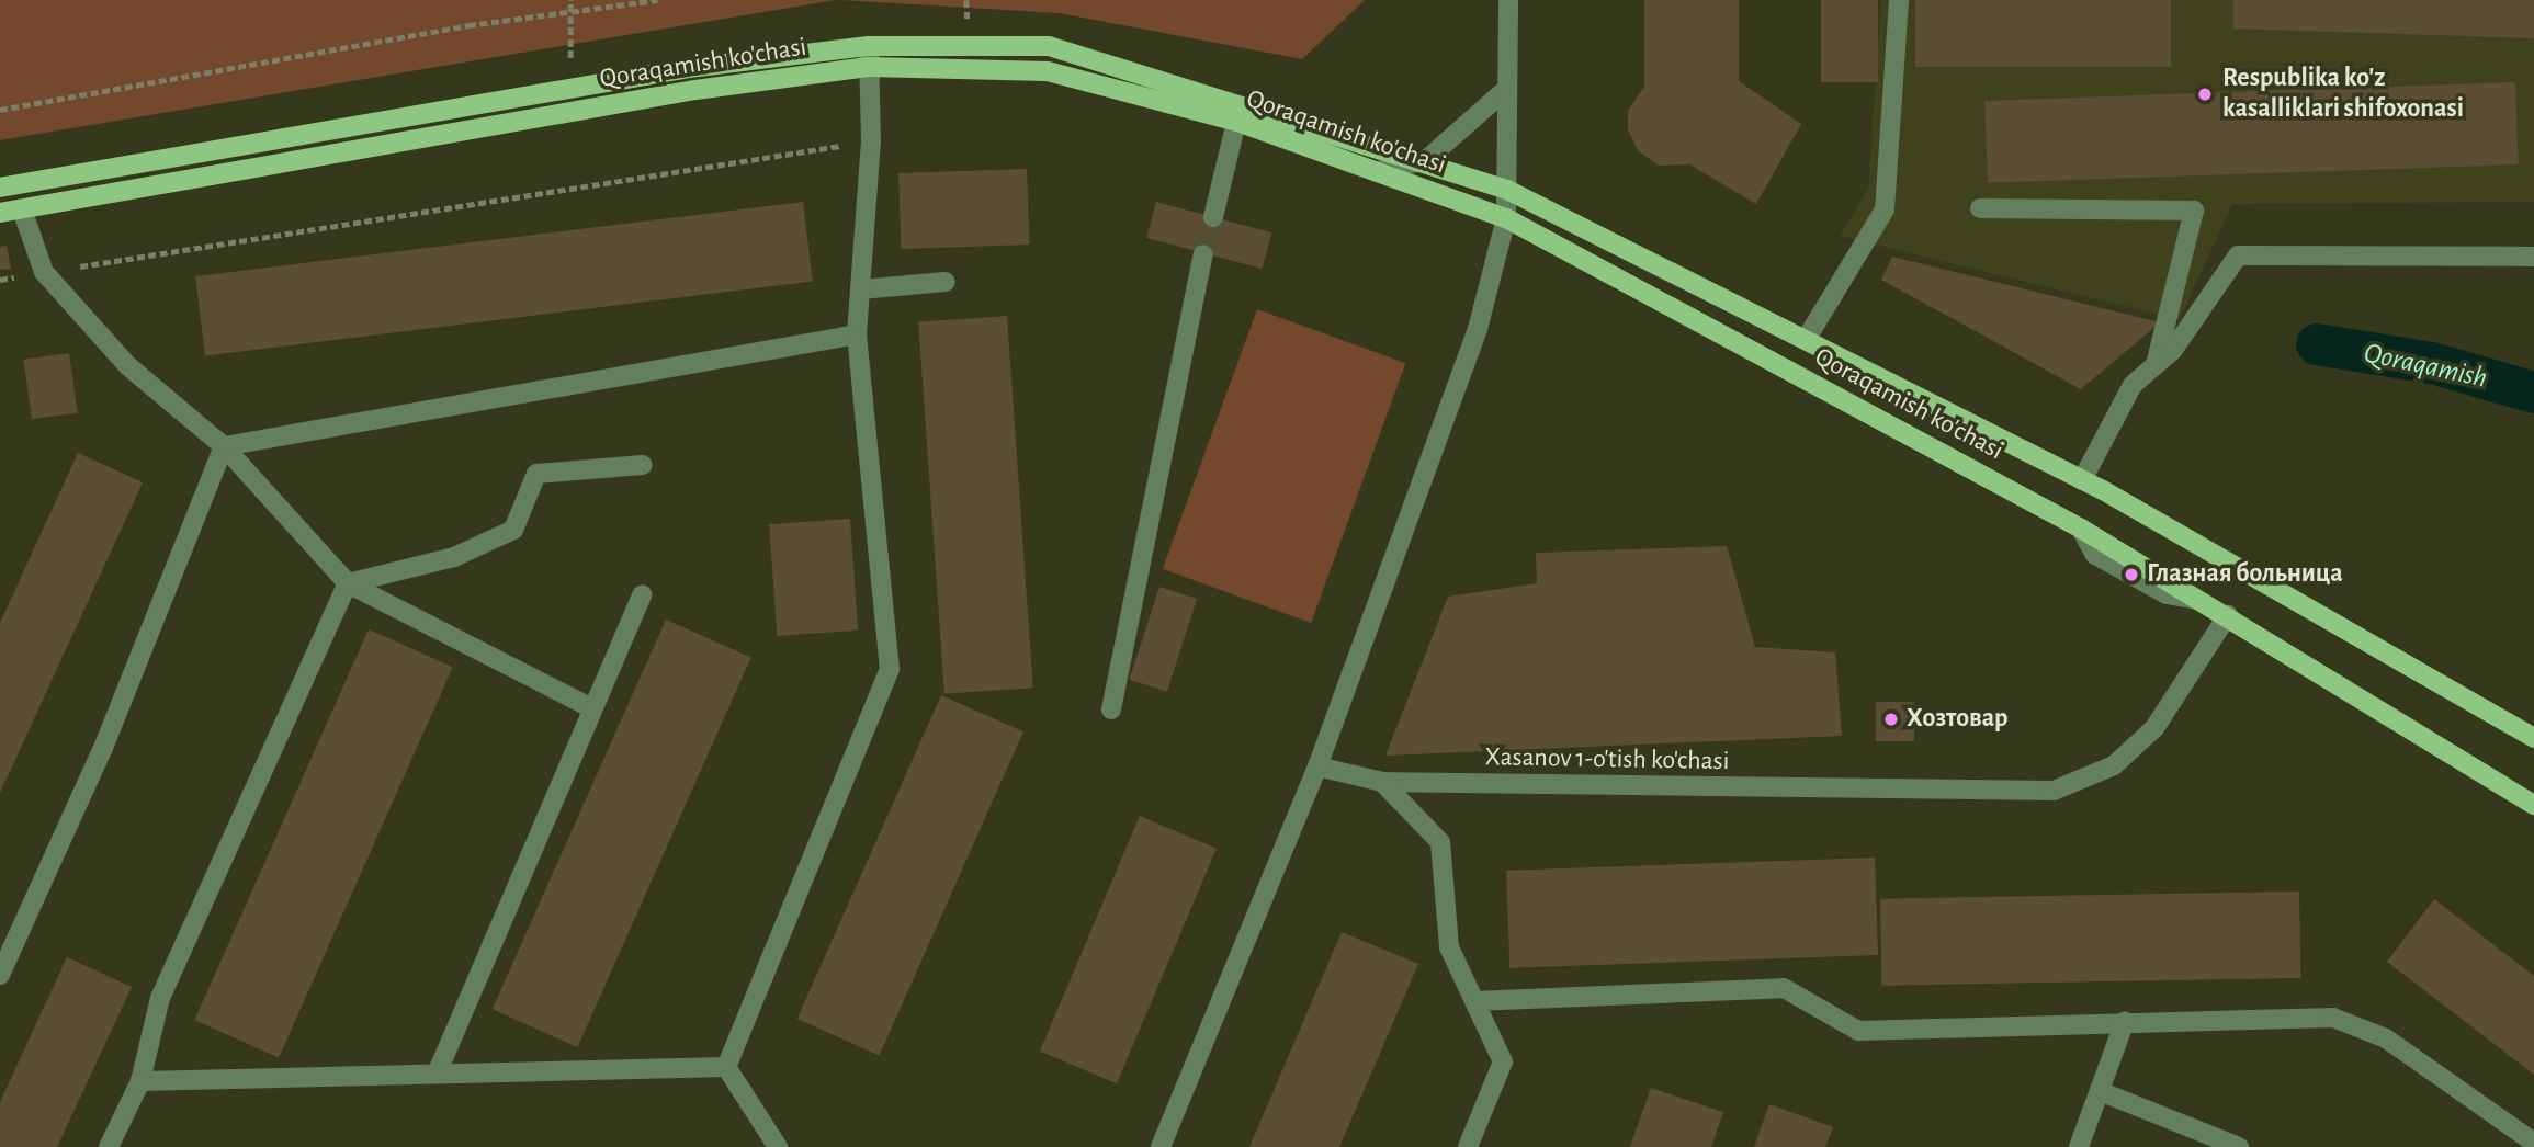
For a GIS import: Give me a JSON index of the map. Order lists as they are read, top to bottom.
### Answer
{
  "streets": {
    "main road": ["Qoraqamish ko'chasi"],
    "street": ["Xasanov 1-o'tish ko'chasi"]
  },
  "crossings": [
    ["Qoraqamish ko'chasi", "Xasanov 1-o'tish ko'chasi"]
  ],
  "water": ["Qoraqamish"],
  "places": ["Respublika ko'z kasalliklari shifoxonasi", "Глазная больница", "Хозтовар"]
}
